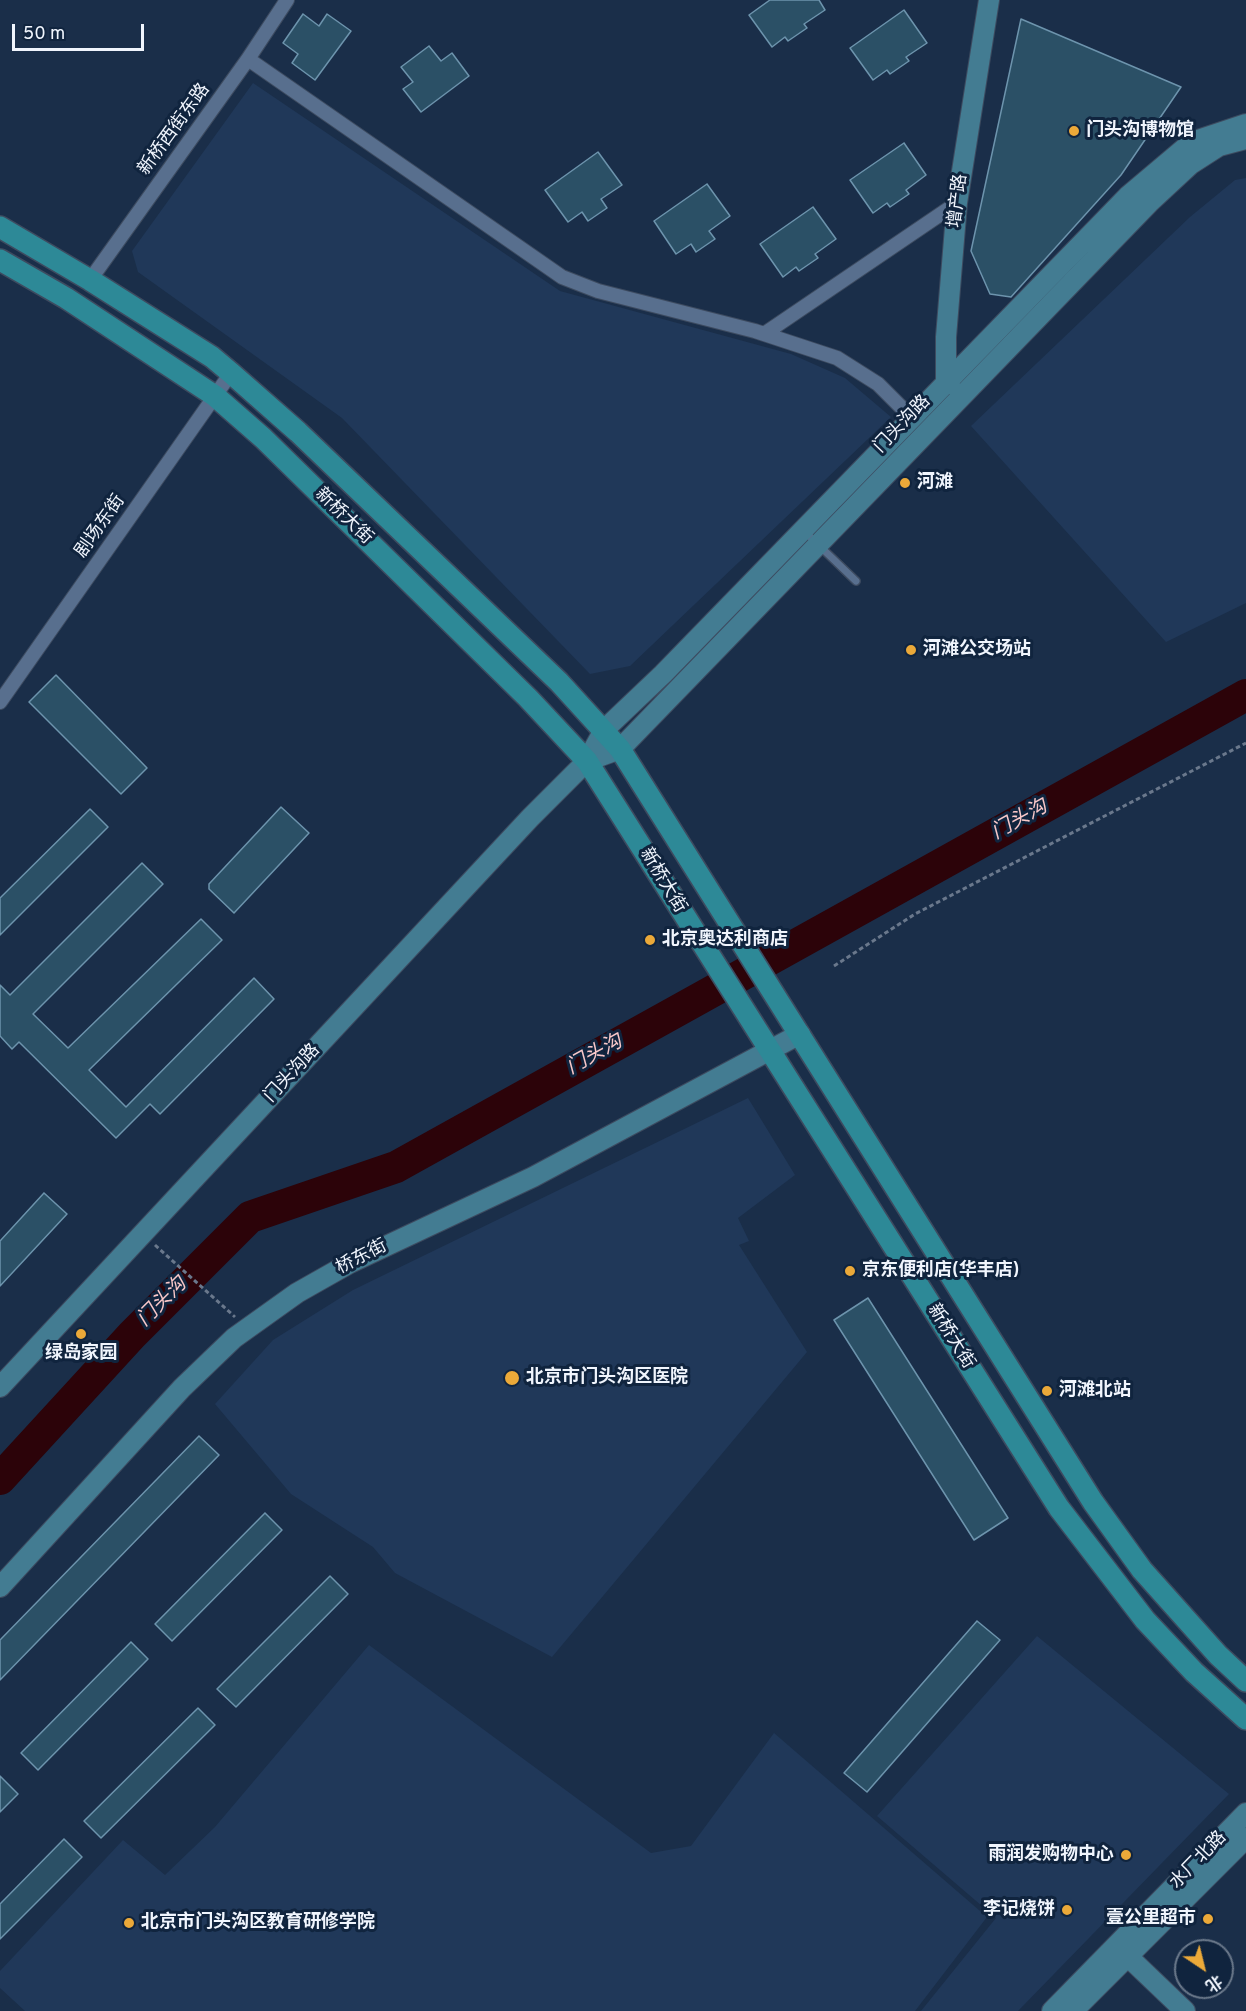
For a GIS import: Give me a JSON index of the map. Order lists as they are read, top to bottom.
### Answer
{
  "streets": {
    "main road": ["新桥大街"],
    "street": [
      "新桥西街东路",
      "增产路",
      "门头沟路",
      "剧场东街",
      "桥东街",
      "水厂北路"
    ]
  },
  "crossings": [
    ["新桥西街东路", "新桥大街"],
    ["增产路", "门头沟路"],
    ["门头沟路", "新桥大街"],
    ["新桥大街", "剧场东街"],
    ["新桥大街", "桥东街"]
  ],
  "water": ["门头沟"],
  "places": [
    "门头沟博物馆",
    "河滩",
    "河滩公交场站",
    "北京奥达利商店",
    "京东便利店(华丰店)",
    "绿岛家园",
    "北京市门头沟区医院",
    "河滩北站",
    "雨润发购物中心",
    "李记烧饼",
    "壹公里超市",
    "北京市门头沟区教育研修学院"
  ],
  "scale_bar": "50 m",
  "north": "bottom right"
}
